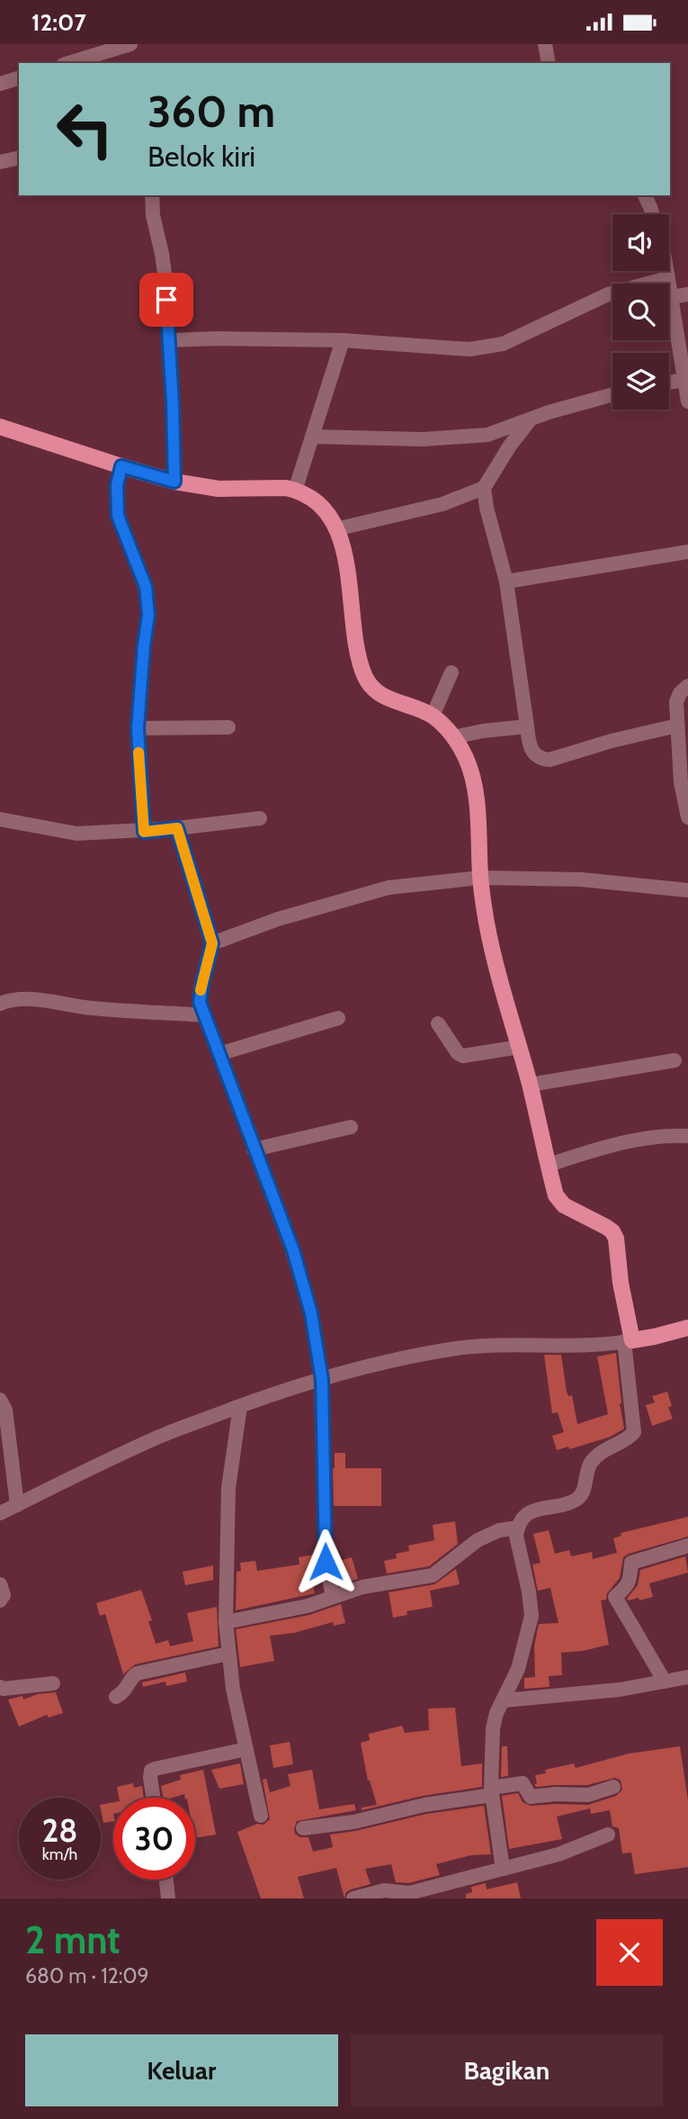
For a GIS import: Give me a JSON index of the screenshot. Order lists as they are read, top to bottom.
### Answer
{
  "page": {
    "status": "12:07",
    "turn": ["360 m", "Belok kiri"],
    "speed": "28 km/h",
    "limit": "30",
    "heading": ["2 mnt", "680 m · 12:09"],
    "buttons": ["Keluar", "Bagikan"]
  }
}
